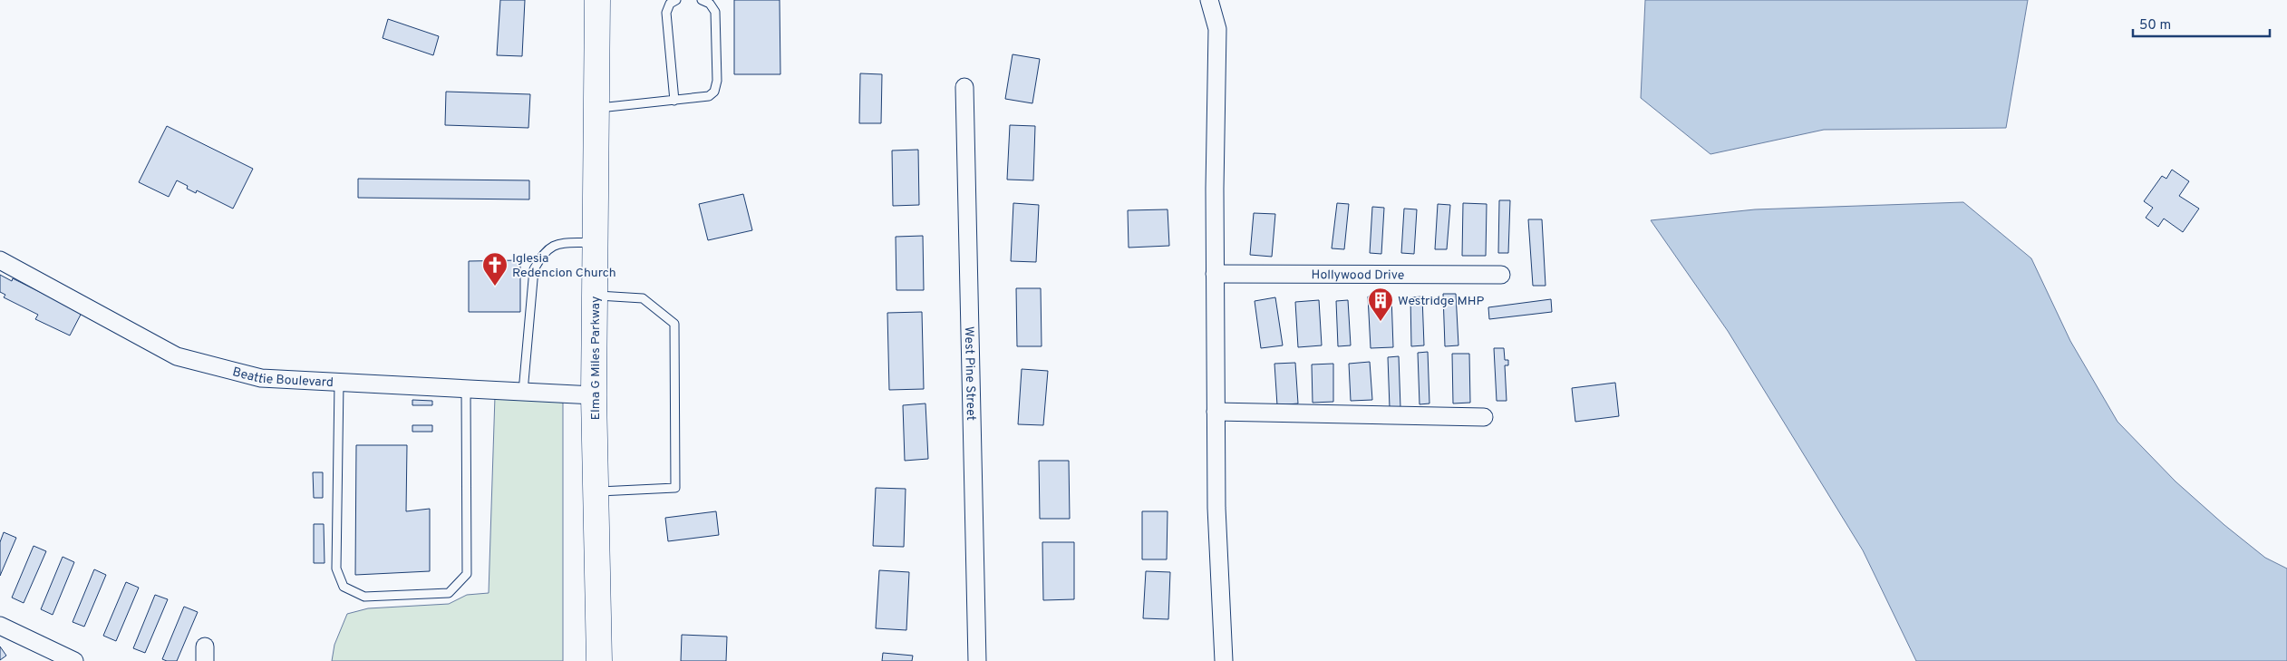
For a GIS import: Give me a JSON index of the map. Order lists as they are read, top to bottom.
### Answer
{
  "streets": {
    "main road": ["Elma G Miles Parkway"],
    "street": ["Hollywood Drive", "West Pine Street", "Beattie Boulevard"]
  },
  "crossings": [
    ["Elma G Miles Parkway", "Beattie Boulevard"]
  ],
  "places": {
    "church": ["Iglesia Redencion Church"],
    "building": ["Westridge MHP"]
  },
  "scale_bar": "50 m"
}
